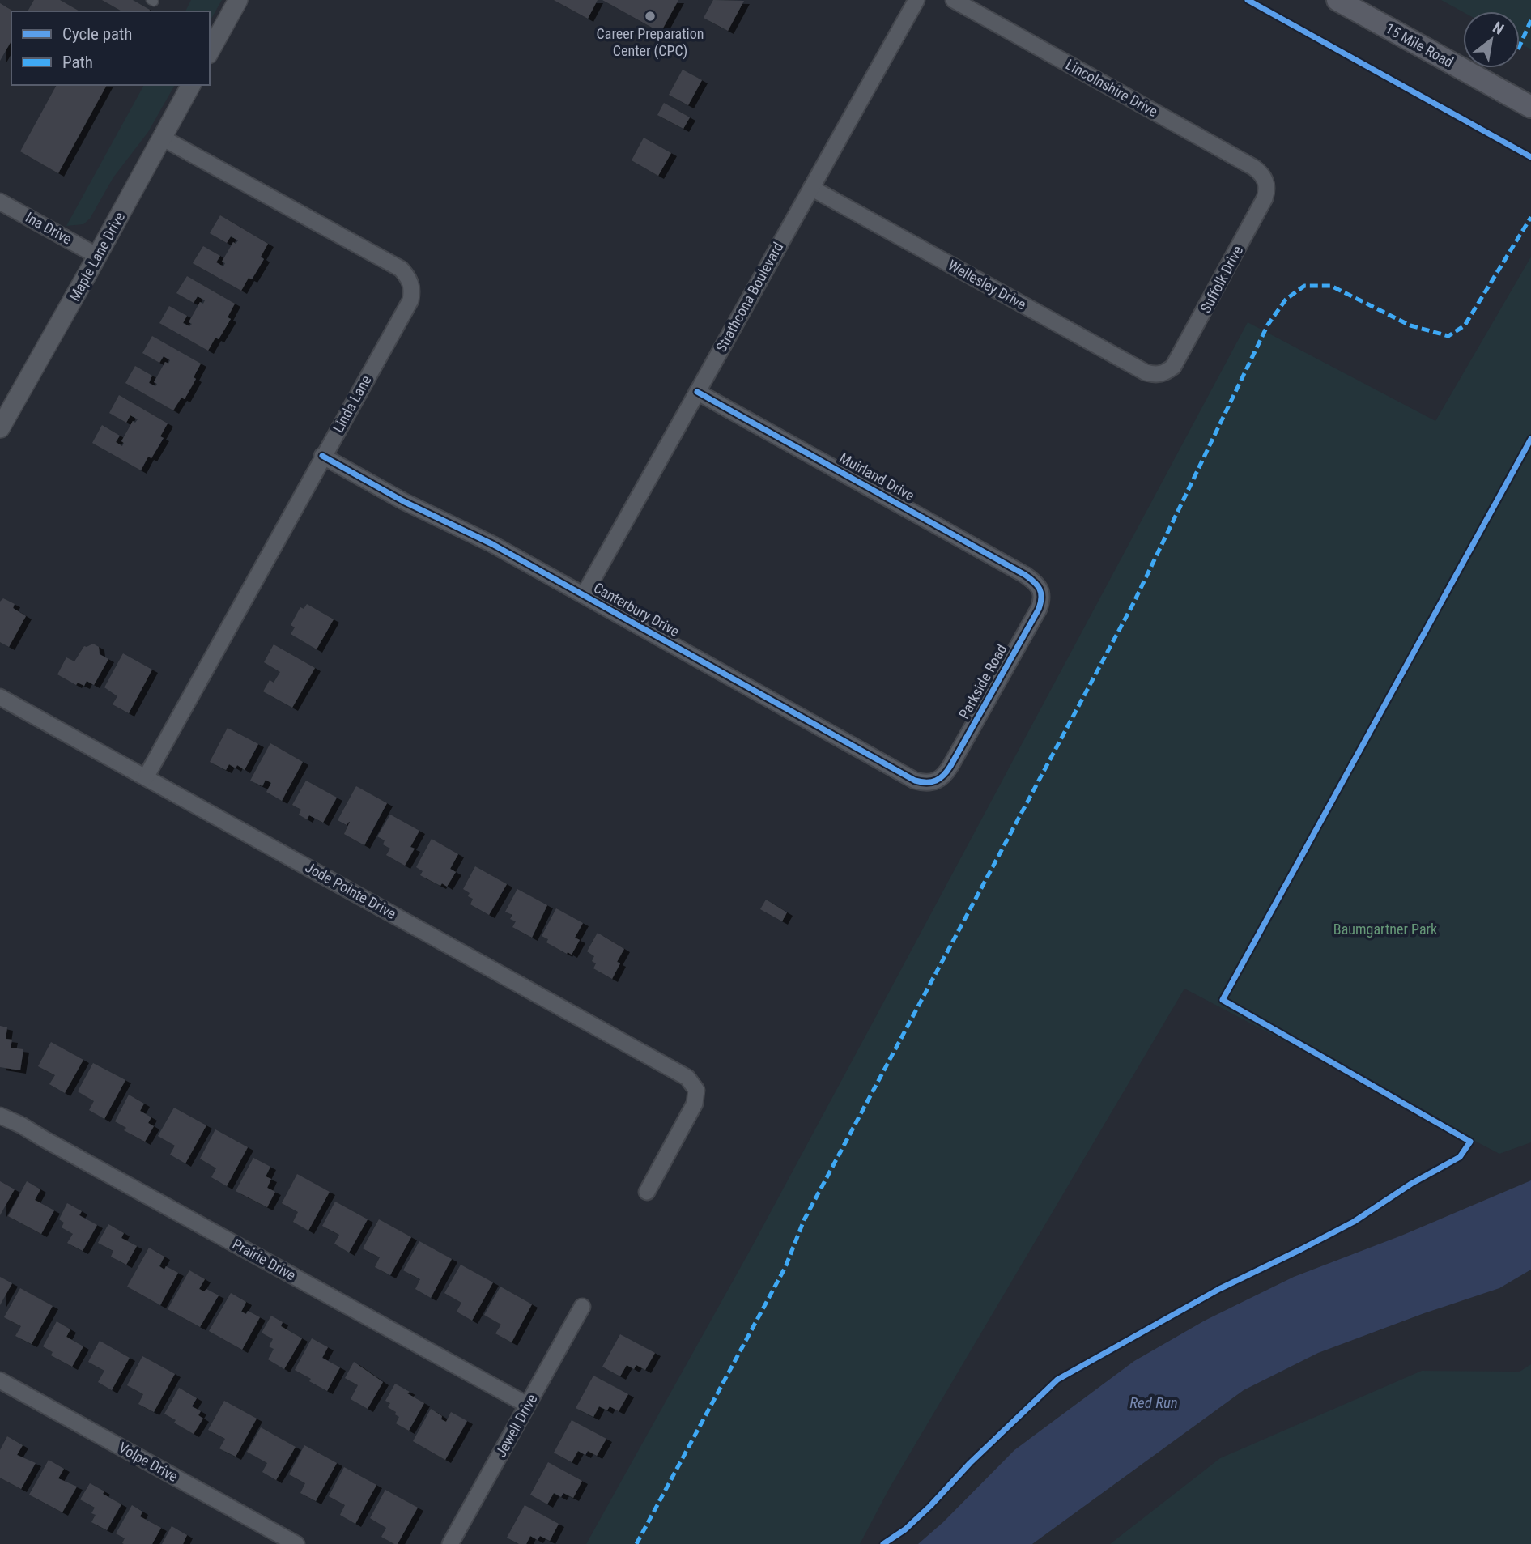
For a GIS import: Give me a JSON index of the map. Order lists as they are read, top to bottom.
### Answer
{
  "streets": {
    "main road": ["15 Mile Road"],
    "street": [
      "Lincolnshire Drive",
      "Ina Drive",
      "Maple Lane Drive",
      "Suffolk Drive",
      "Wellesley Drive",
      "Strathcona Boulevard",
      "Linda Lane",
      "Muirland Drive",
      "Canterbury Drive",
      "Parkside Road",
      "Jode Pointe Drive",
      "Prairie Drive",
      "Jewell Drive",
      "Volpe Drive"
    ]
  },
  "crossings": [
    ["Lincolnshire Drive", "Suffolk Drive"],
    ["Ina Drive", "Maple Lane Drive"],
    ["Maple Lane Drive", "Linda Lane"],
    ["Suffolk Drive", "Wellesley Drive"],
    ["Wellesley Drive", "Strathcona Boulevard"],
    ["Strathcona Boulevard", "Muirland Drive"],
    ["Strathcona Boulevard", "Canterbury Drive"],
    ["Linda Lane", "Canterbury Drive"],
    ["Linda Lane", "Jode Pointe Drive"],
    ["Muirland Drive", "Parkside Road"],
    ["Canterbury Drive", "Parkside Road"],
    ["Prairie Drive", "Jewell Drive"]
  ],
  "water": ["Red Run"],
  "parks": ["Baumgartner Park"],
  "places": ["Career Preparation Center (CPC)"],
  "legend": ["Cycle path", "Path"],
  "north": "top right"
}
